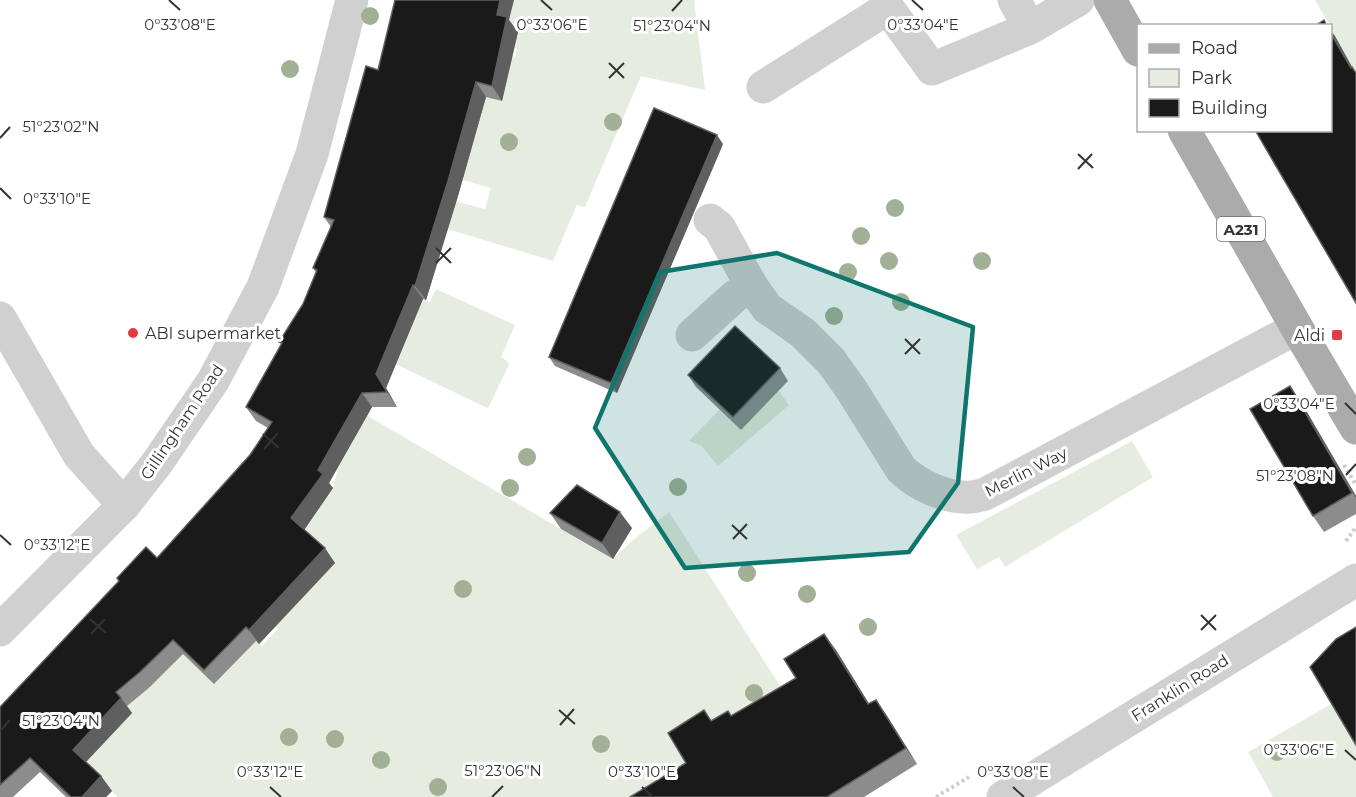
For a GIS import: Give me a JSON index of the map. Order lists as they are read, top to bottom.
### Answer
{
  "streets": {
    "main road": ["A231"],
    "street": ["Gillingham Road", "Merlin Way", "Franklin Road"]
  },
  "crossings": [
    ["A231", "Merlin Way"]
  ],
  "places": {
    "other": ["ABI supermarket"],
    "transit": ["Aldi"]
  },
  "legend": ["Road", "Park", "Building"],
  "coordinates": [
    "0°33'06\"E",
    "0°33'04\"E",
    "0°33'08\"E",
    "51°23'04\"N",
    "51°23'02\"N",
    "0°33'10\"E",
    "51°23'08\"N",
    "0°33'12\"E",
    "51°23'06\"N"
  ]
}
